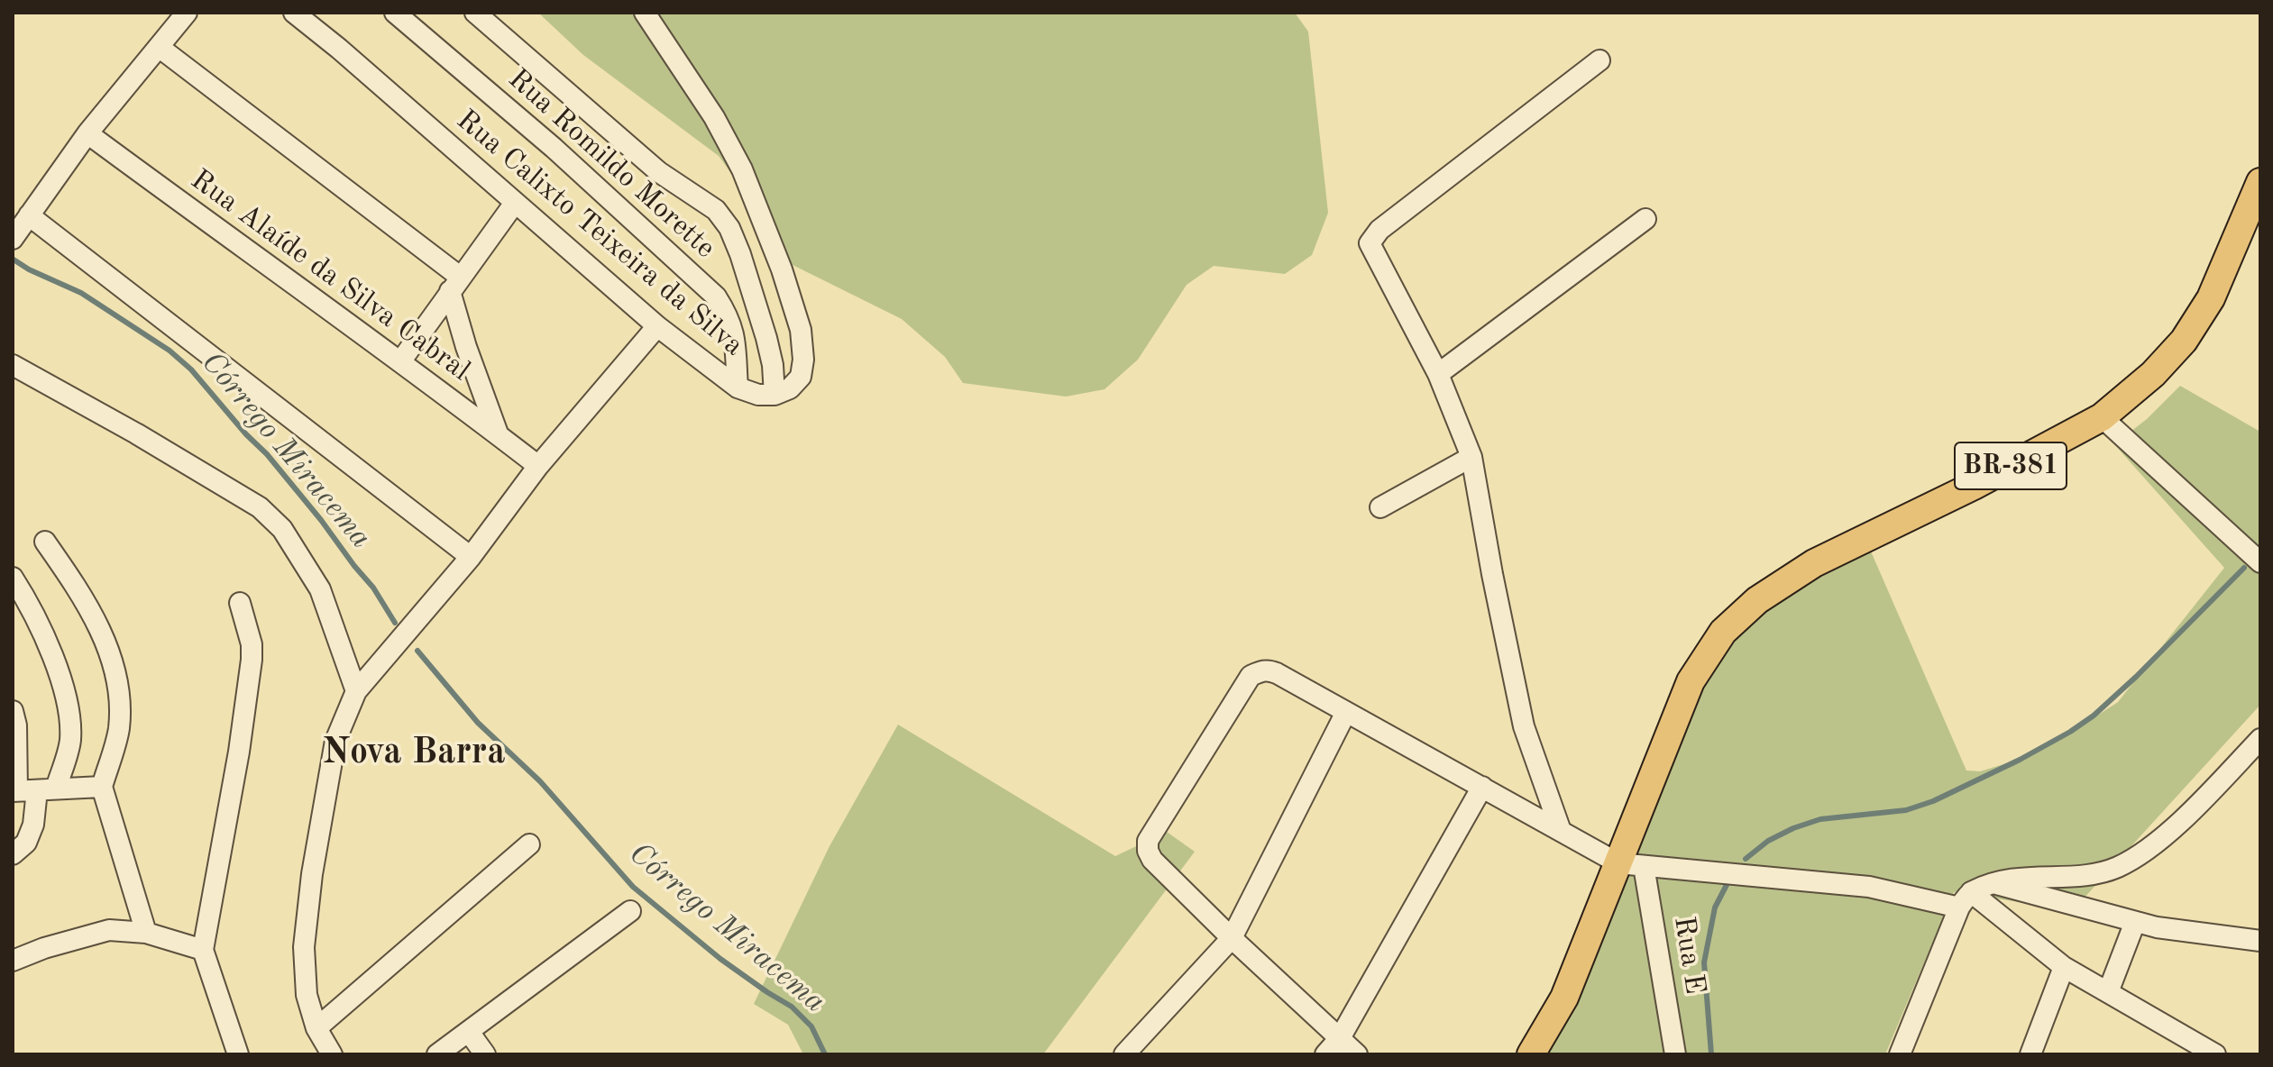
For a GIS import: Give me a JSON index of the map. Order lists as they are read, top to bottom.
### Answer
{
  "streets": {
    "main road": ["BR-381"],
    "street": [
      "Rua Romildo Morette",
      "Rua Calixto Teixeira da Silva",
      "Rua Alaíde da Silva Cabral",
      "Rua E"
    ]
  },
  "crossings": [
    ["Rua Romildo Morette", "Rua Calixto Teixeira da Silva"],
    ["BR-381", "Rua E"]
  ],
  "districts": ["Nova Barra"],
  "water": ["Córrego Miracema"]
}
